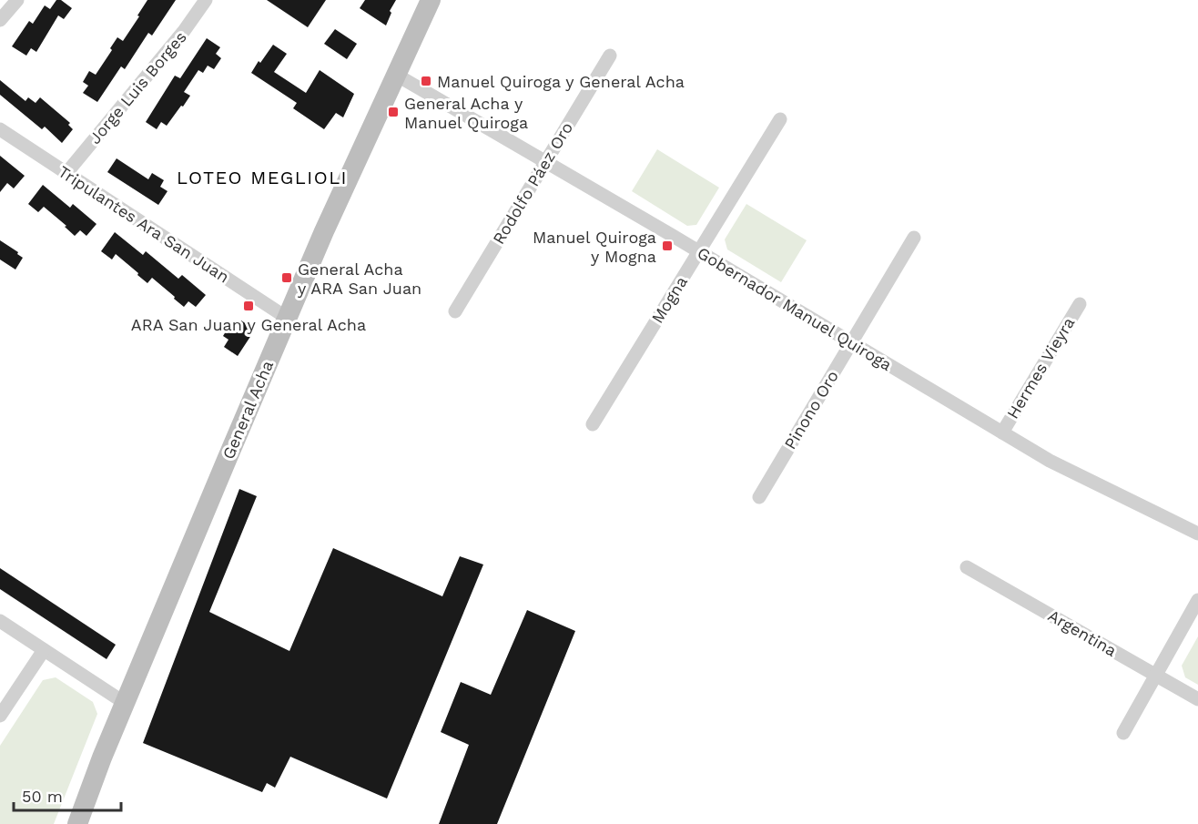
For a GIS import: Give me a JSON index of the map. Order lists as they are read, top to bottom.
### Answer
{
  "streets": {
    "main road": ["General Acha"],
    "street": [
      "Jorge Luis Borges",
      "Rodolfo Páez Oro",
      "Tripulantes Ara San Juan",
      "Mogna",
      "Gobernador Manuel Quiroga",
      "Hermes Vieyra",
      "Pinono Oro",
      "Argentina"
    ]
  },
  "crossings": [
    ["Jorge Luis Borges", "Tripulantes Ara San Juan"],
    ["Rodolfo Páez Oro", "Gobernador Manuel Quiroga"],
    ["Tripulantes Ara San Juan", "General Acha"],
    ["Mogna", "Gobernador Manuel Quiroga"],
    ["Gobernador Manuel Quiroga", "Hermes Vieyra"],
    ["Gobernador Manuel Quiroga", "General Acha"],
    ["Gobernador Manuel Quiroga", "Pinono Oro"]
  ],
  "districts": ["LOTEO MEGLIOLI"],
  "places": {
    "transit": [
      "Manuel Quiroga y General Acha",
      "General Acha y Manuel Quiroga",
      "Manuel Quiroga y Mogna",
      "General Acha y ARA San Juan",
      "ARA San Juan y General Acha"
    ]
  },
  "scale_bar": "50 m"
}
